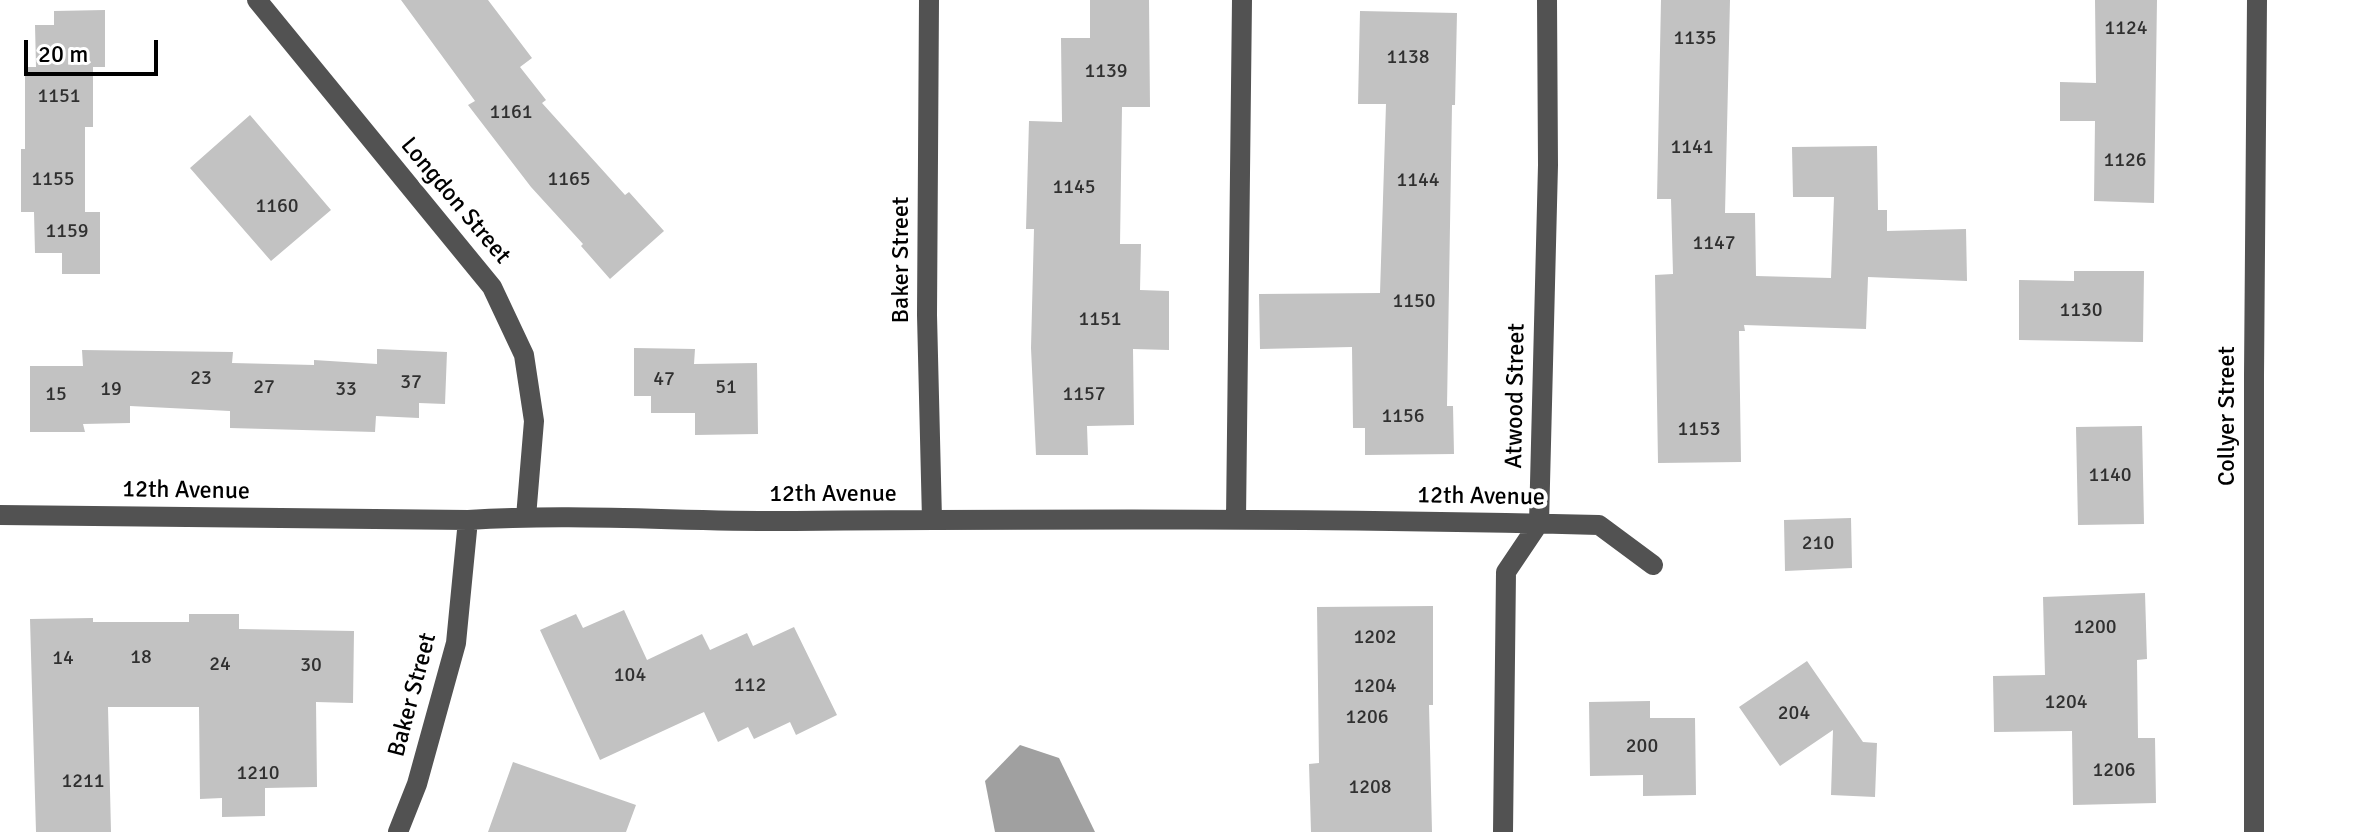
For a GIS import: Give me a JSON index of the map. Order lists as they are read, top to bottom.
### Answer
{
  "streets": {
    "street": [
      "Longdon Street",
      "Baker Street",
      "Atwood Street",
      "Collyer Street",
      "12th Avenue"
    ]
  },
  "crossings": [
    ["Longdon Street", "12th Avenue"],
    ["Baker Street", "12th Avenue"],
    ["Atwood Street", "12th Avenue"]
  ],
  "house_numbers": [
    "1124",
    "1135",
    "1138",
    "1139",
    "1151",
    "1161",
    "1141",
    "1126",
    "1155",
    "1165",
    "1144",
    "1145",
    "1160",
    "1159",
    "1147",
    "1150",
    "1130",
    "1151",
    "23",
    "47",
    "37",
    "27",
    "51",
    "19",
    "33",
    "15",
    "1157",
    "1156",
    "1153",
    "1140",
    "210",
    "1200",
    "1202",
    "18",
    "14",
    "24",
    "30",
    "104",
    "112",
    "1204",
    "1204",
    "204",
    "1206",
    "200",
    "1206",
    "1210",
    "1211",
    "1208"
  ],
  "scale_bar": "20 m"
}
